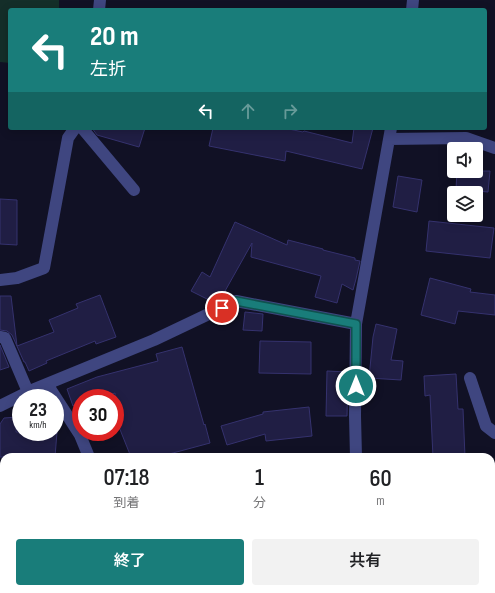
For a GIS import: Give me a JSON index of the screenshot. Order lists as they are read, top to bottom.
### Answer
{
  "page": {
    "turn": ["20 m", "左折"],
    "speed": "23 km/h",
    "limit": "30",
    "eta": [
      "07:18",
      "到着",
      "1",
      "分",
      "60",
      "m"
    ],
    "buttons": ["終了", "共有"]
  }
}
